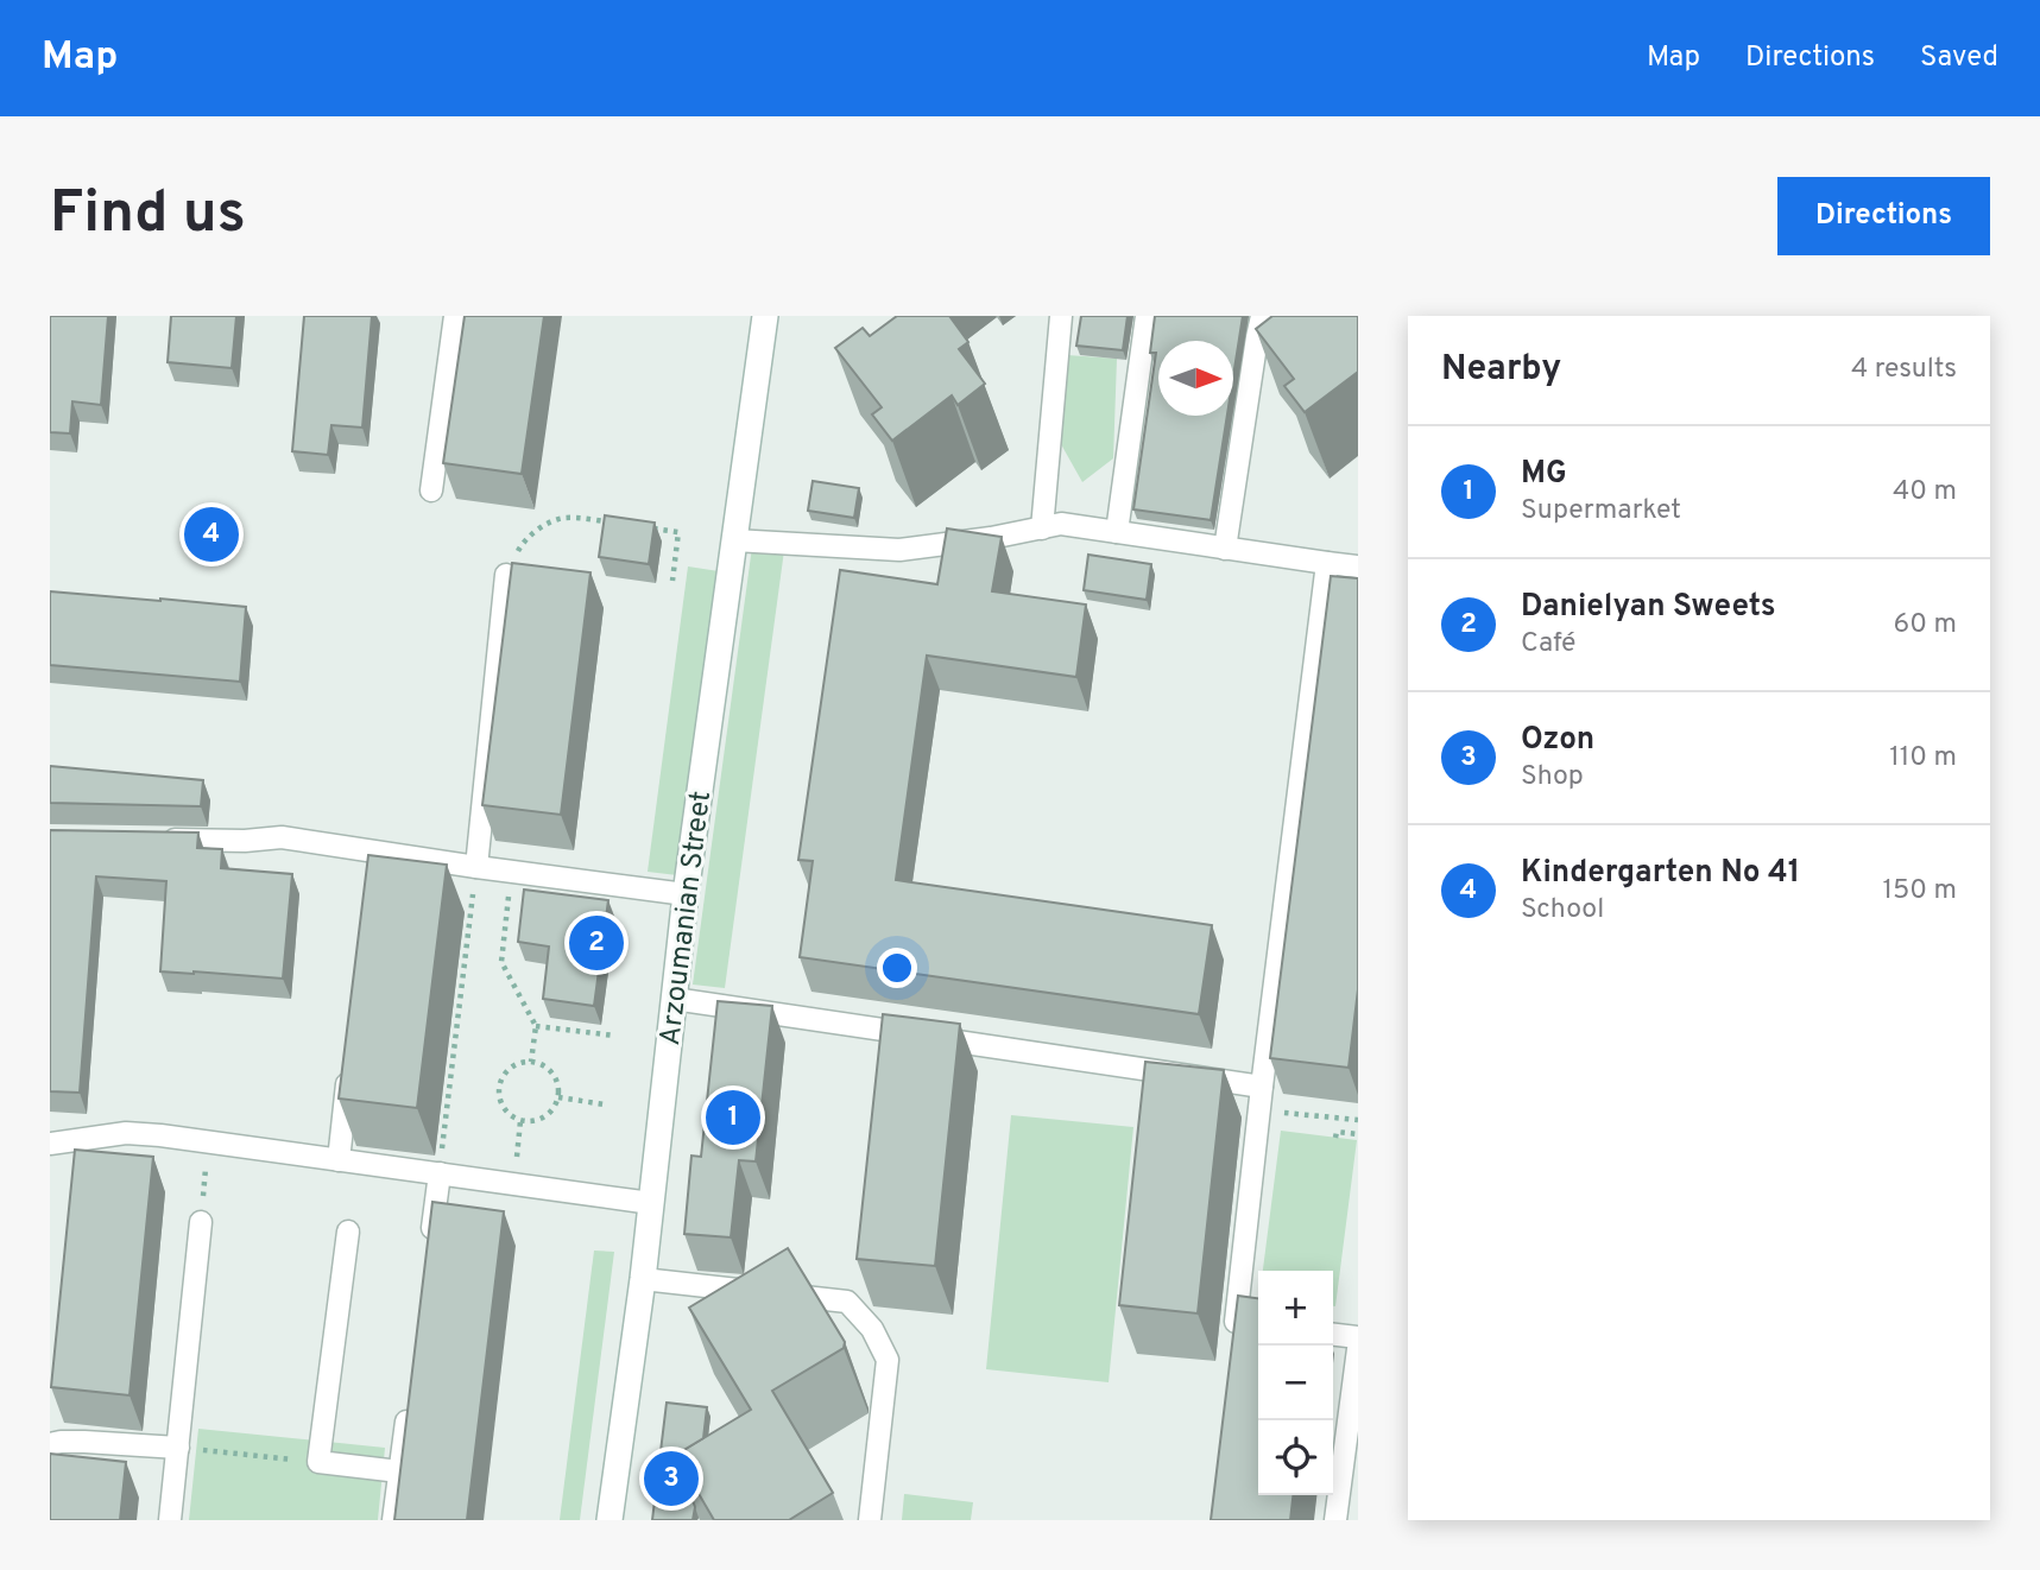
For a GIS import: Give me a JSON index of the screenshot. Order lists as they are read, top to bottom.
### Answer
{
  "streets": {
    "main road": ["Arzoumanian Street"]
  },
  "north": "right",
  "page": {
    "header": "Map",
    "nav": ["Map", "Directions", "Saved"],
    "buttons": "Directions",
    "title": "Find us",
    "heading": ["Nearby", "4 results"],
    "list": [
      {
        "mark": "1",
        "name": "MG",
        "note": "Supermarket",
        "value": "40 m"
      },
      {
        "mark": "2",
        "name": "Danielyan Sweets",
        "note": "Café",
        "value": "60 m"
      },
      {
        "mark": "3",
        "name": "Ozon",
        "note": "Shop",
        "value": "110 m"
      },
      {
        "mark": "4",
        "name": "Kindergarten No 41",
        "note": "School",
        "value": "150 m"
      }
    ],
    "pins": [
      "4",
      "2",
      "1",
      "3"
    ],
    "map_buttons": ["+", "−"]
  }
}
